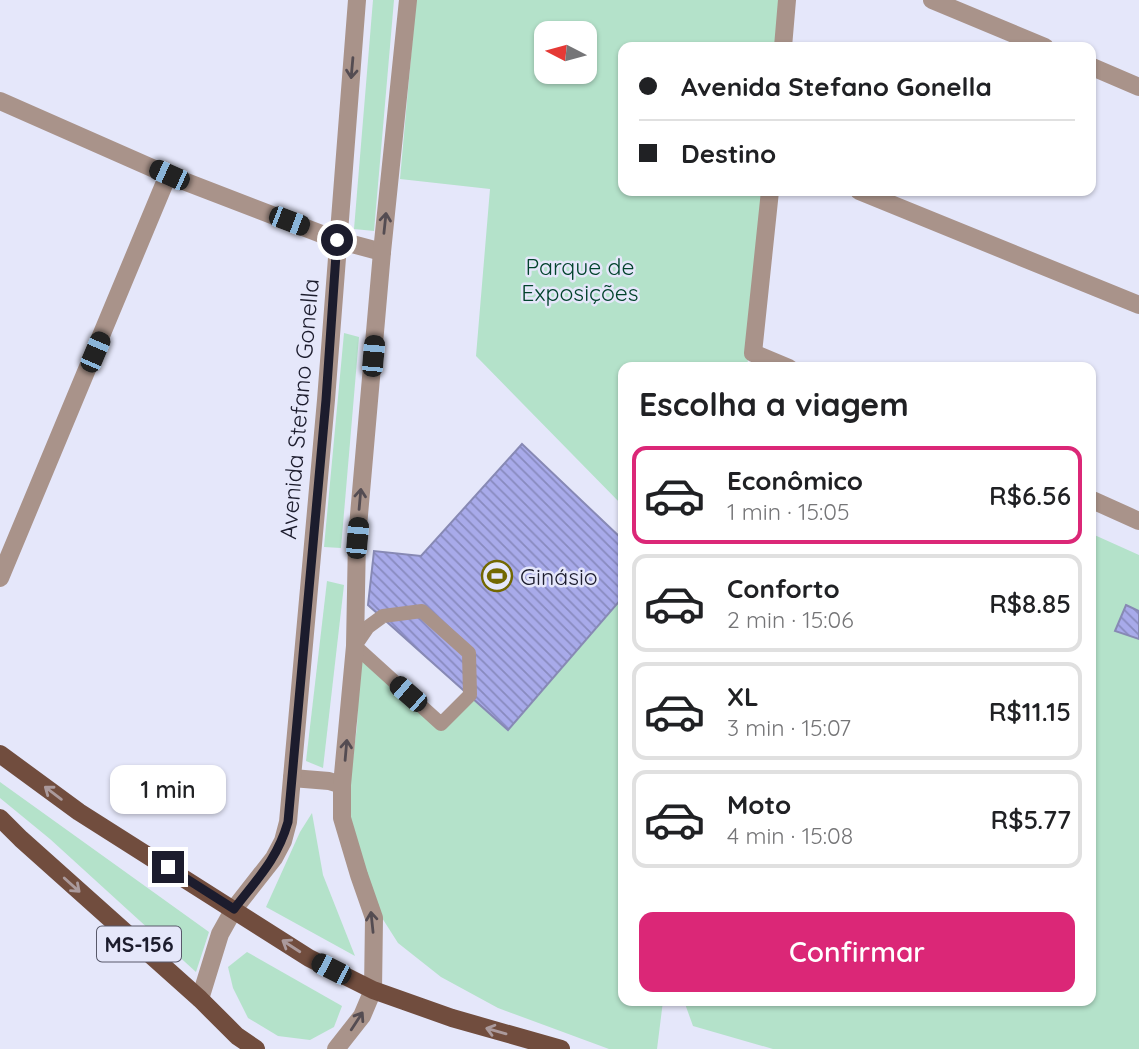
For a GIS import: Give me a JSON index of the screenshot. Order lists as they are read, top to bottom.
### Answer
{
  "streets": {
    "main road": ["MS-156"],
    "street": ["Avenida Stefano Gonella"]
  },
  "crossings": [
    ["Avenida Stefano Gonella", "MS-156"]
  ],
  "parks": ["Parque de Exposições"],
  "places": {
    "sports": ["Ginásio"]
  },
  "north": "left",
  "page": {
    "banner": ["Avenida Stefano Gonella", "Destino"],
    "heading": "Escolha a viagem",
    "list": [
      {
        "name": "Econômico",
        "note": "1 min · 15:05",
        "value": "R$6.56"
      },
      {
        "name": "Conforto",
        "note": "2 min · 15:06",
        "value": "R$8.85"
      },
      {
        "name": "XL",
        "note": "3 min · 15:07",
        "value": "R$11.15"
      },
      {
        "name": "Moto",
        "note": "4 min · 15:08",
        "value": "R$5.77"
      }
    ],
    "bubble": "1 min",
    "buttons": "Confirmar"
  }
}
